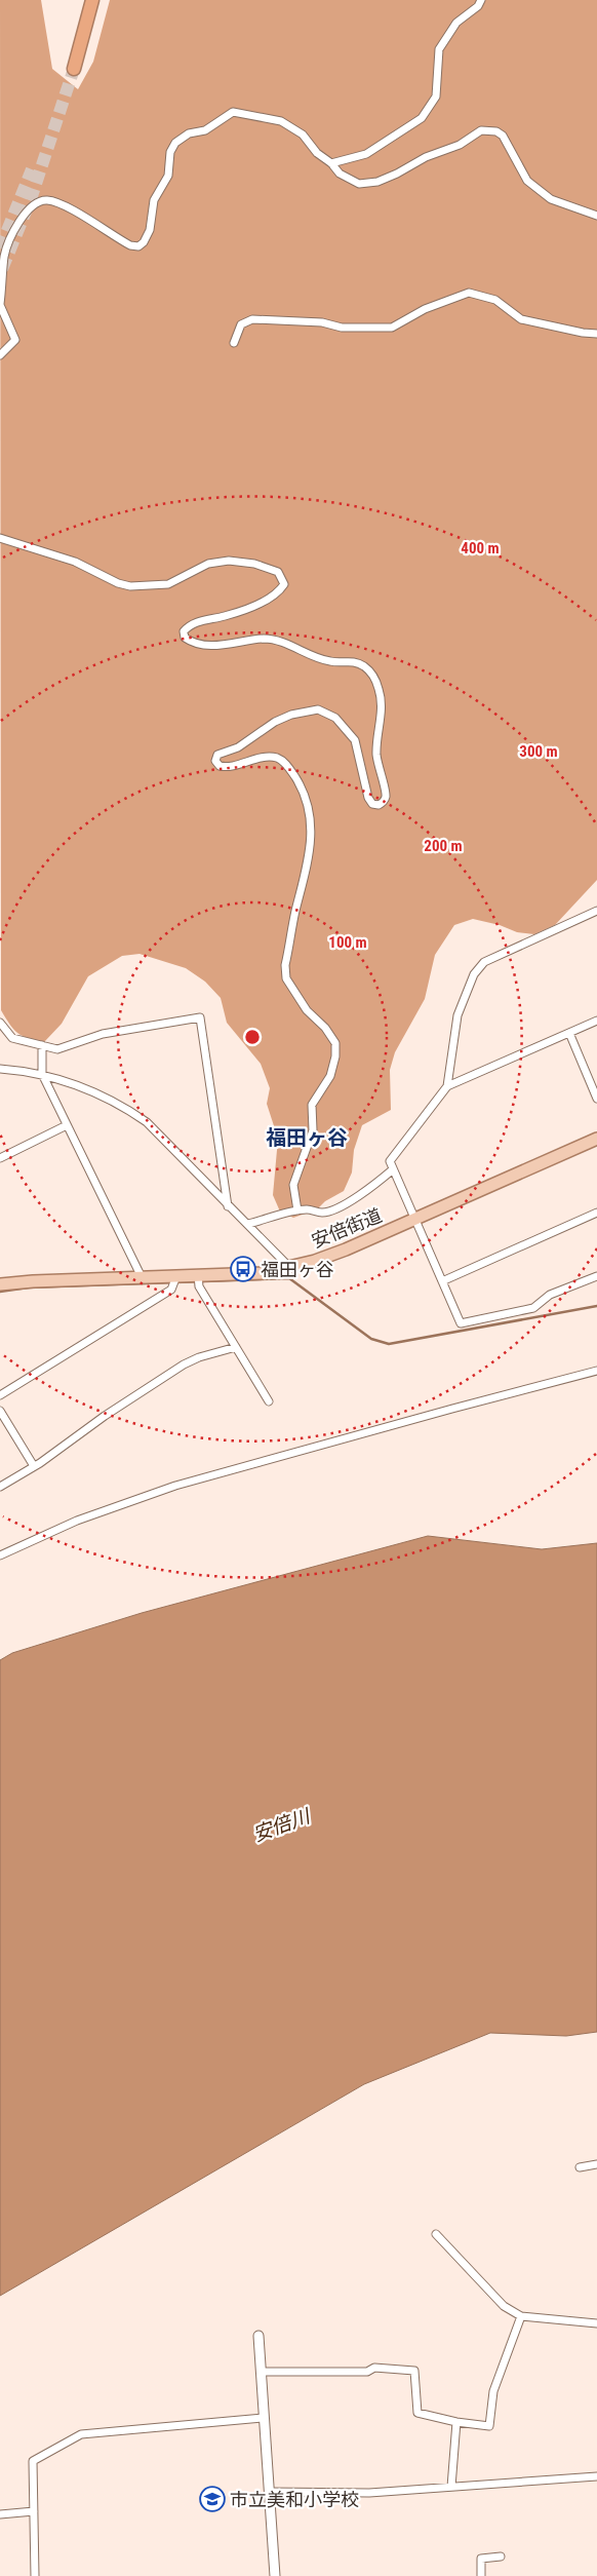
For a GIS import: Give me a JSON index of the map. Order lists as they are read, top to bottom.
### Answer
{
  "streets": {
    "main road": ["安倍街道"]
  },
  "districts": ["福田ヶ谷"],
  "water": ["安倍川"],
  "places": {
    "bus stop": ["福田ヶ谷"],
    "school or university": ["市立美和小学校"]
  },
  "rings": [
    "400 m",
    "300 m",
    "200 m",
    "100 m"
  ]
}
